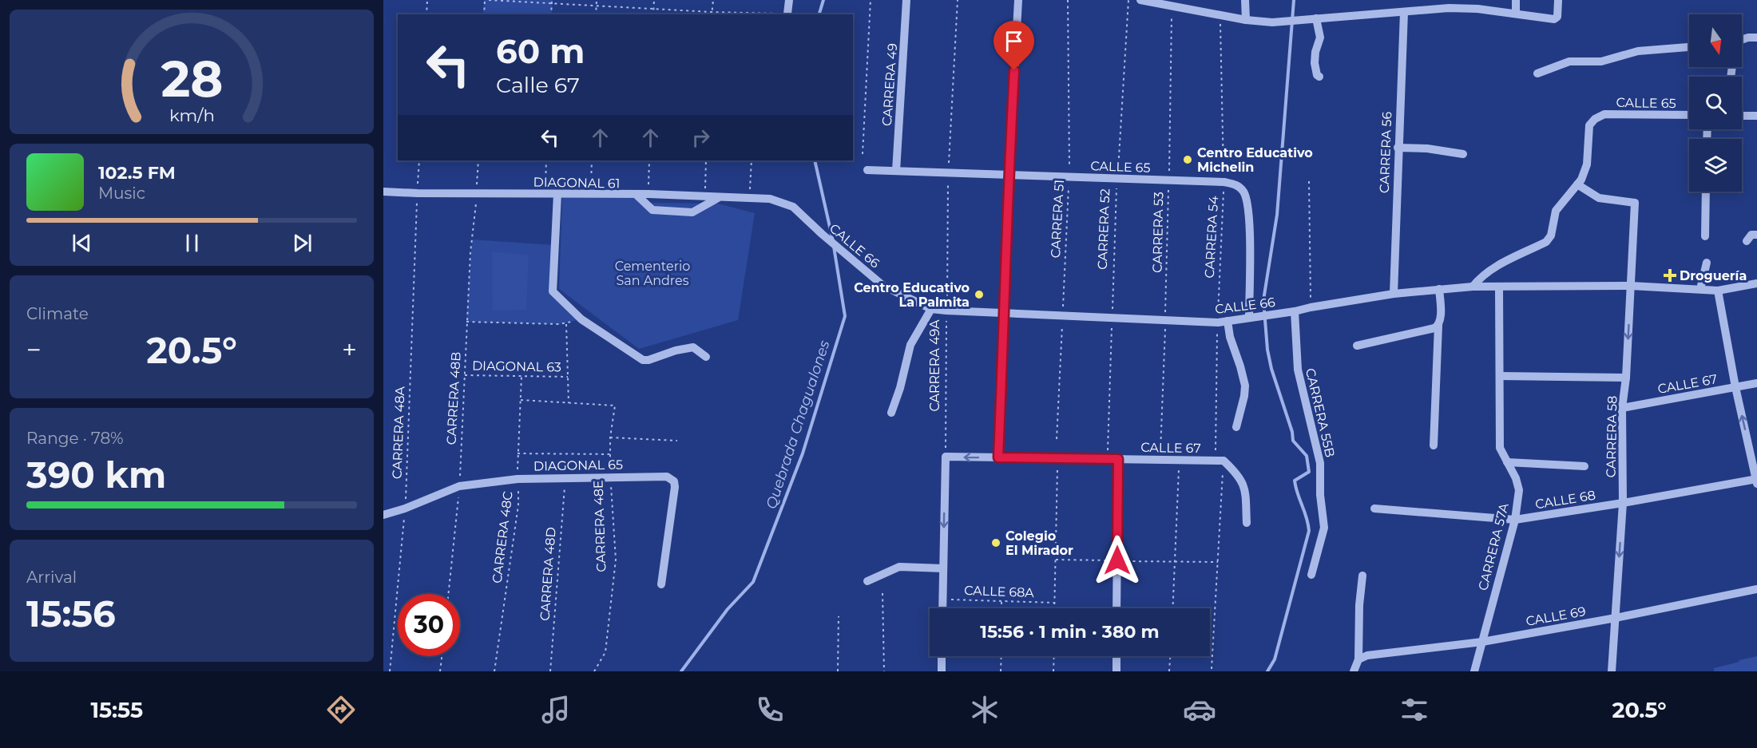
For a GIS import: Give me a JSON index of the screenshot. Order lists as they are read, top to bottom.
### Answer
{
  "streets": {
    "street": [
      "CARRERA 49",
      "CALLE 65",
      "CARRERA 56",
      "DIAGONAL 61",
      "CALLE 66",
      "CALLE 67",
      "CARRERA 55B",
      "CARRERA 58",
      "DIAGONAL 65",
      "CALLE 68",
      "CARRERA 57A",
      "CALLE 69"
    ],
    "path": [
      "CARRERA 51",
      "CARRERA 52",
      "CARRERA 53",
      "CARRERA 54",
      "CARRERA 49A",
      "DIAGONAL 63",
      "CARRERA 48B",
      "CARRERA 48A",
      "CARRERA 48E",
      "CARRERA 48C",
      "CARRERA 48D",
      "CALLE 68A"
    ]
  },
  "crossings": [
    ["CARRERA 49", "CALLE 65"],
    ["CALLE 65", "CARRERA 51"],
    ["CALLE 65", "CARRERA 52"],
    ["CALLE 65", "CARRERA 53"],
    ["CALLE 65", "CARRERA 54"],
    ["CALLE 65", "CALLE 66"],
    ["CALLE 65", "CARRERA 49A"],
    ["CALLE 65", "CARRERA 58"],
    ["CARRERA 56", "CALLE 66"],
    ["DIAGONAL 61", "CALLE 66"],
    ["DIAGONAL 61", "CARRERA 48B"],
    ["DIAGONAL 61", "CARRERA 48A"],
    ["CARRERA 51", "CALLE 66"],
    ["CARRERA 52", "CALLE 66"],
    ["CARRERA 52", "CALLE 67"],
    ["CARRERA 53", "CALLE 66"],
    ["CARRERA 53", "CALLE 67"],
    ["CARRERA 54", "CALLE 66"],
    ["CARRERA 54", "CALLE 67"],
    ["CALLE 66", "CARRERA 49A"],
    ["CALLE 66", "CARRERA 55B"],
    ["CALLE 66", "CARRERA 58"],
    ["CALLE 66", "CARRERA 57A"],
    ["CARRERA 49A", "CALLE 67"],
    ["DIAGONAL 63", "CARRERA 48B"],
    ["DIAGONAL 63", "CARRERA 48C"],
    ["CALLE 67", "CARRERA 58"],
    ["CARRERA 48B", "DIAGONAL 65"],
    ["CARRERA 48A", "DIAGONAL 65"],
    ["CARRERA 58", "CALLE 68"],
    ["CARRERA 58", "CALLE 69"],
    ["DIAGONAL 65", "CARRERA 48E"],
    ["DIAGONAL 65", "CARRERA 48C"],
    ["DIAGONAL 65", "CARRERA 48D"],
    ["CALLE 68", "CARRERA 57A"],
    ["CARRERA 57A", "CALLE 69"]
  ],
  "one_way": ["CARRERA 58"],
  "water": ["Quebrada Chagualones"],
  "parks": ["Cementerio San Andres"],
  "places": {
    "other": ["Centro Educativo Michelin", "Centro Educativo La Palmita", "Colegio El Mirador"],
    "health": ["Droguería"]
  },
  "north": "bottom",
  "page": {
    "turn": ["60 m", "Calle 67"],
    "song": ["102.5 FM", "Music"],
    "tile": [
      "Climate",
      ["Range · 78%", "390 km"],
      ["Arrival", "15:56"]
    ],
    "heat": ["−", "20.5°", "+"],
    "limit": "30",
    "trip": "15:56 · 1 min · 380 m",
    "tabs": ["15:55", "20.5°"],
    "gauge": ["28", "km/h"]
  }
}
